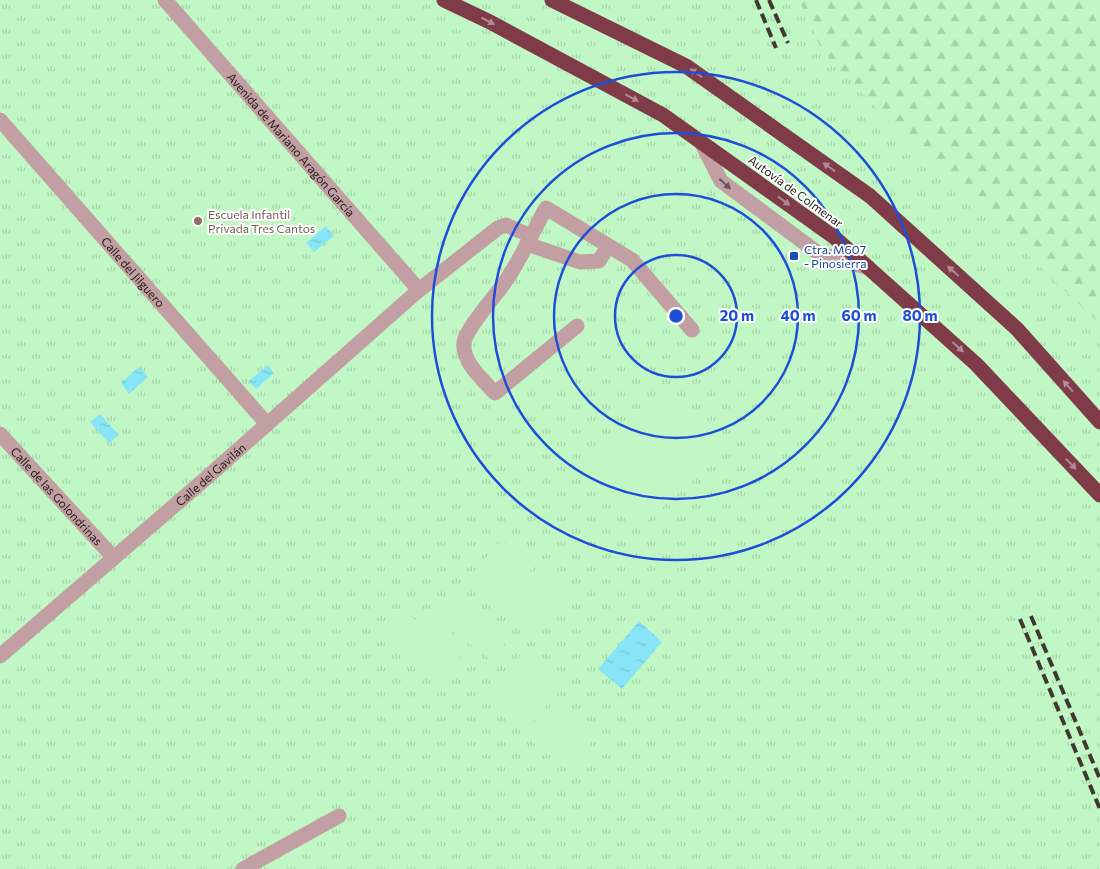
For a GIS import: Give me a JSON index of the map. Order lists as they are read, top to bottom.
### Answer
{
  "streets": {
    "highway": ["Autovía de Colmenar"],
    "street": [
      "Avenida de Mariano Aragón García",
      "Calle del Jilguero",
      "Calle del Gavilán",
      "Calle de las Golondrinas"
    ]
  },
  "crossings": [
    ["Avenida de Mariano Aragón García", "Calle del Gavilán"],
    ["Calle del Jilguero", "Calle del Gavilán"],
    ["Calle del Gavilán", "Calle de las Golondrinas"]
  ],
  "places": {
    "other": ["Escuela Infantil Privada Tres Cantos"],
    "transit": ["Ctra. M607 - Pinosierra"]
  },
  "rings": [
    "20 m",
    "40 m",
    "60 m",
    "80 m"
  ]
}
